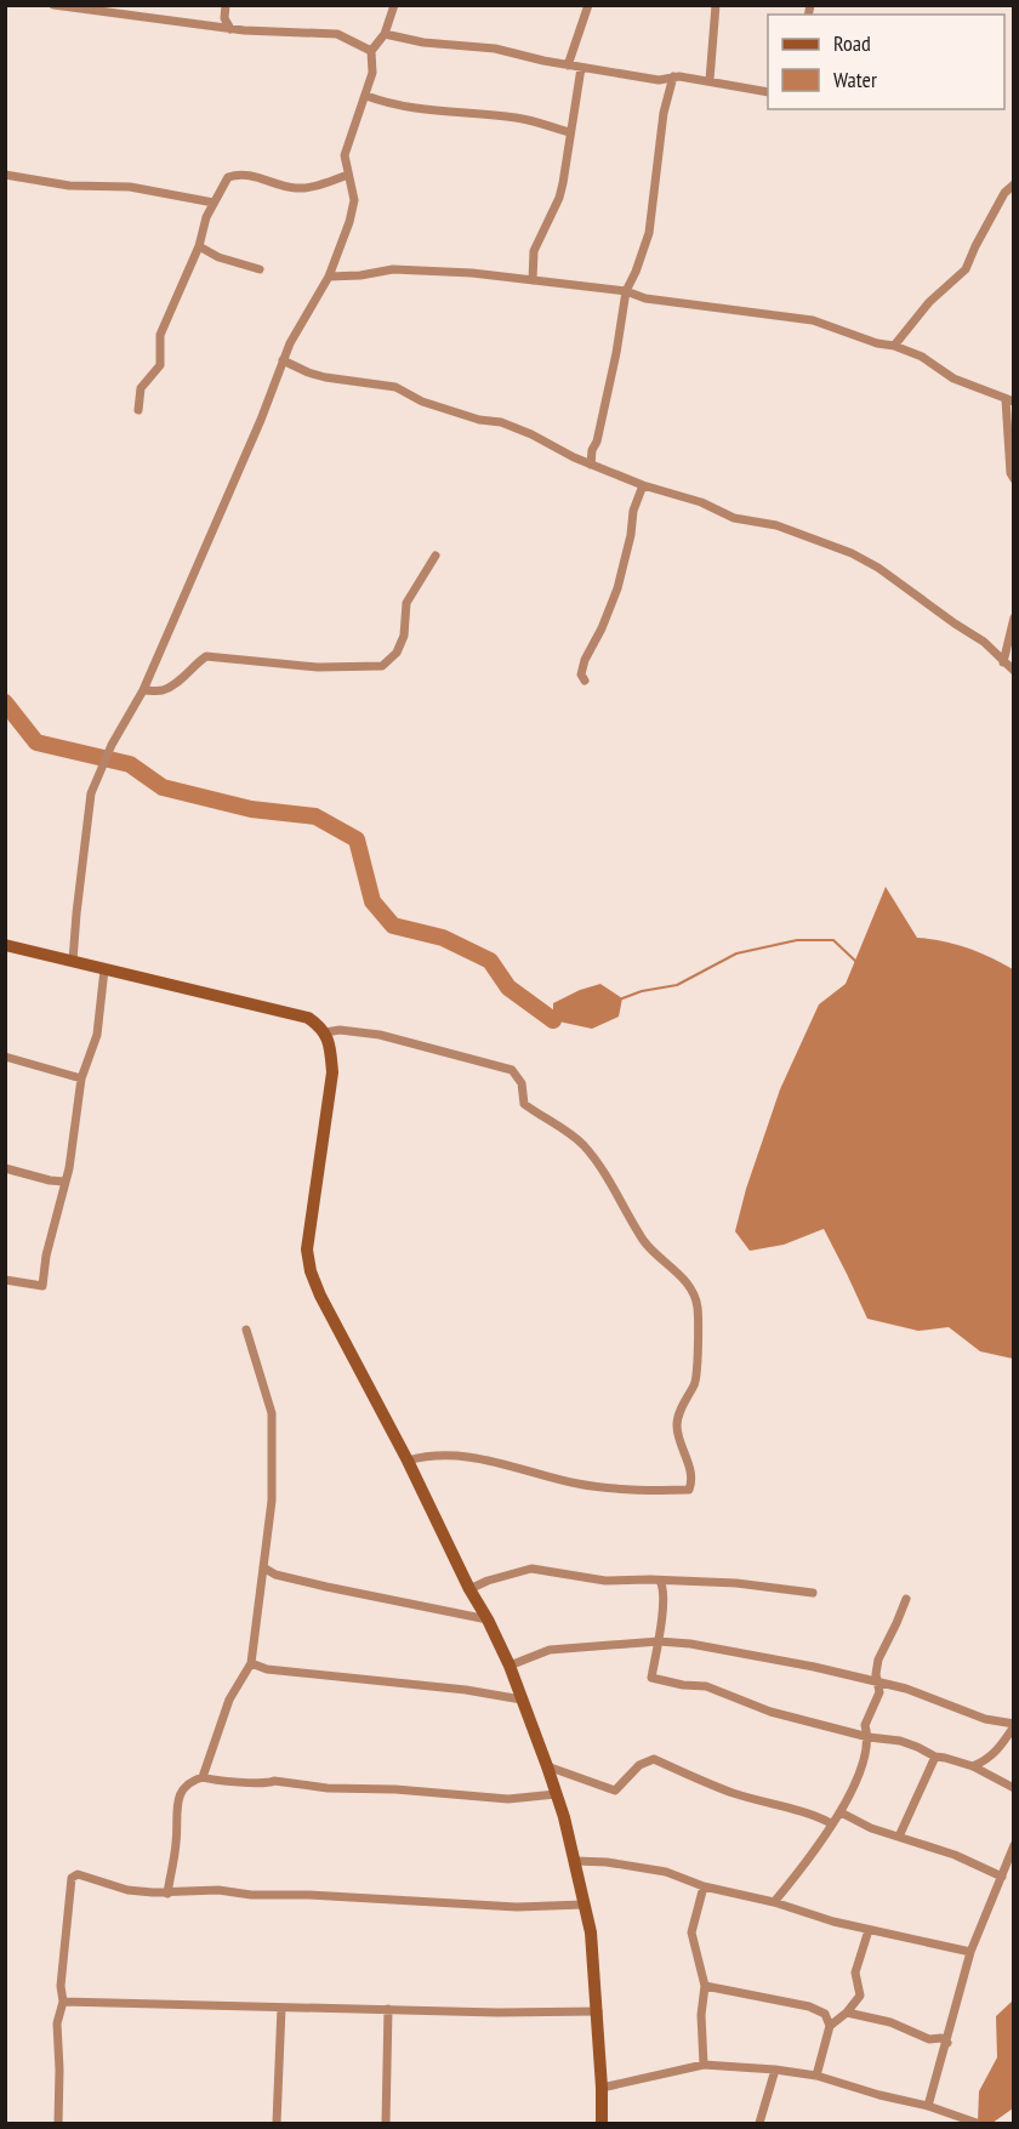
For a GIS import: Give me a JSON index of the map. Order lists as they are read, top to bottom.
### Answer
{
  "legend": ["Road", "Water"]
}
